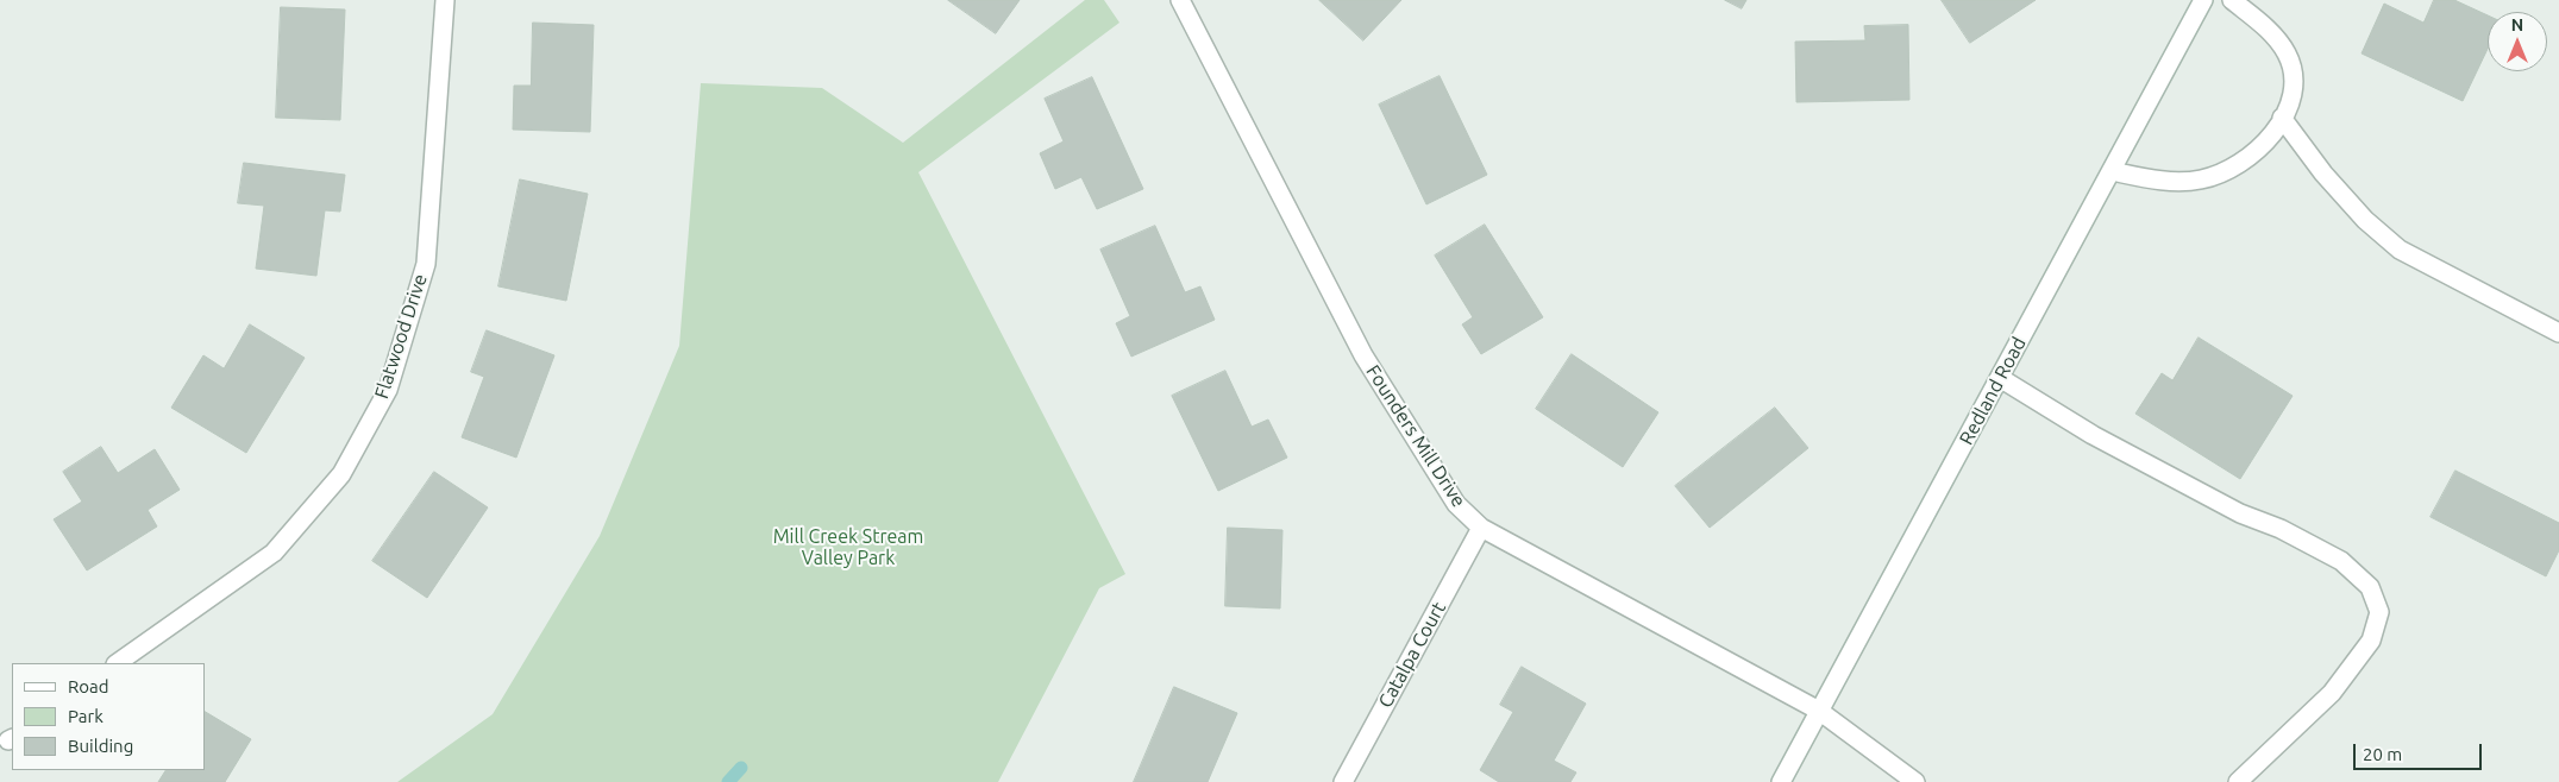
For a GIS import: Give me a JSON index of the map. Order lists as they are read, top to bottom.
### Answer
{
  "streets": {
    "street": [
      "Flatwood Drive",
      "Redland Road",
      "Founders Mill Drive",
      "Catalpa Court"
    ]
  },
  "crossings": [
    ["Redland Road", "Founders Mill Drive"],
    ["Founders Mill Drive", "Catalpa Court"]
  ],
  "parks": ["Mill Creek Stream Valley Park"],
  "legend": ["Road", "Park", "Building"],
  "scale_bar": "20 m",
  "north": "top"
}
